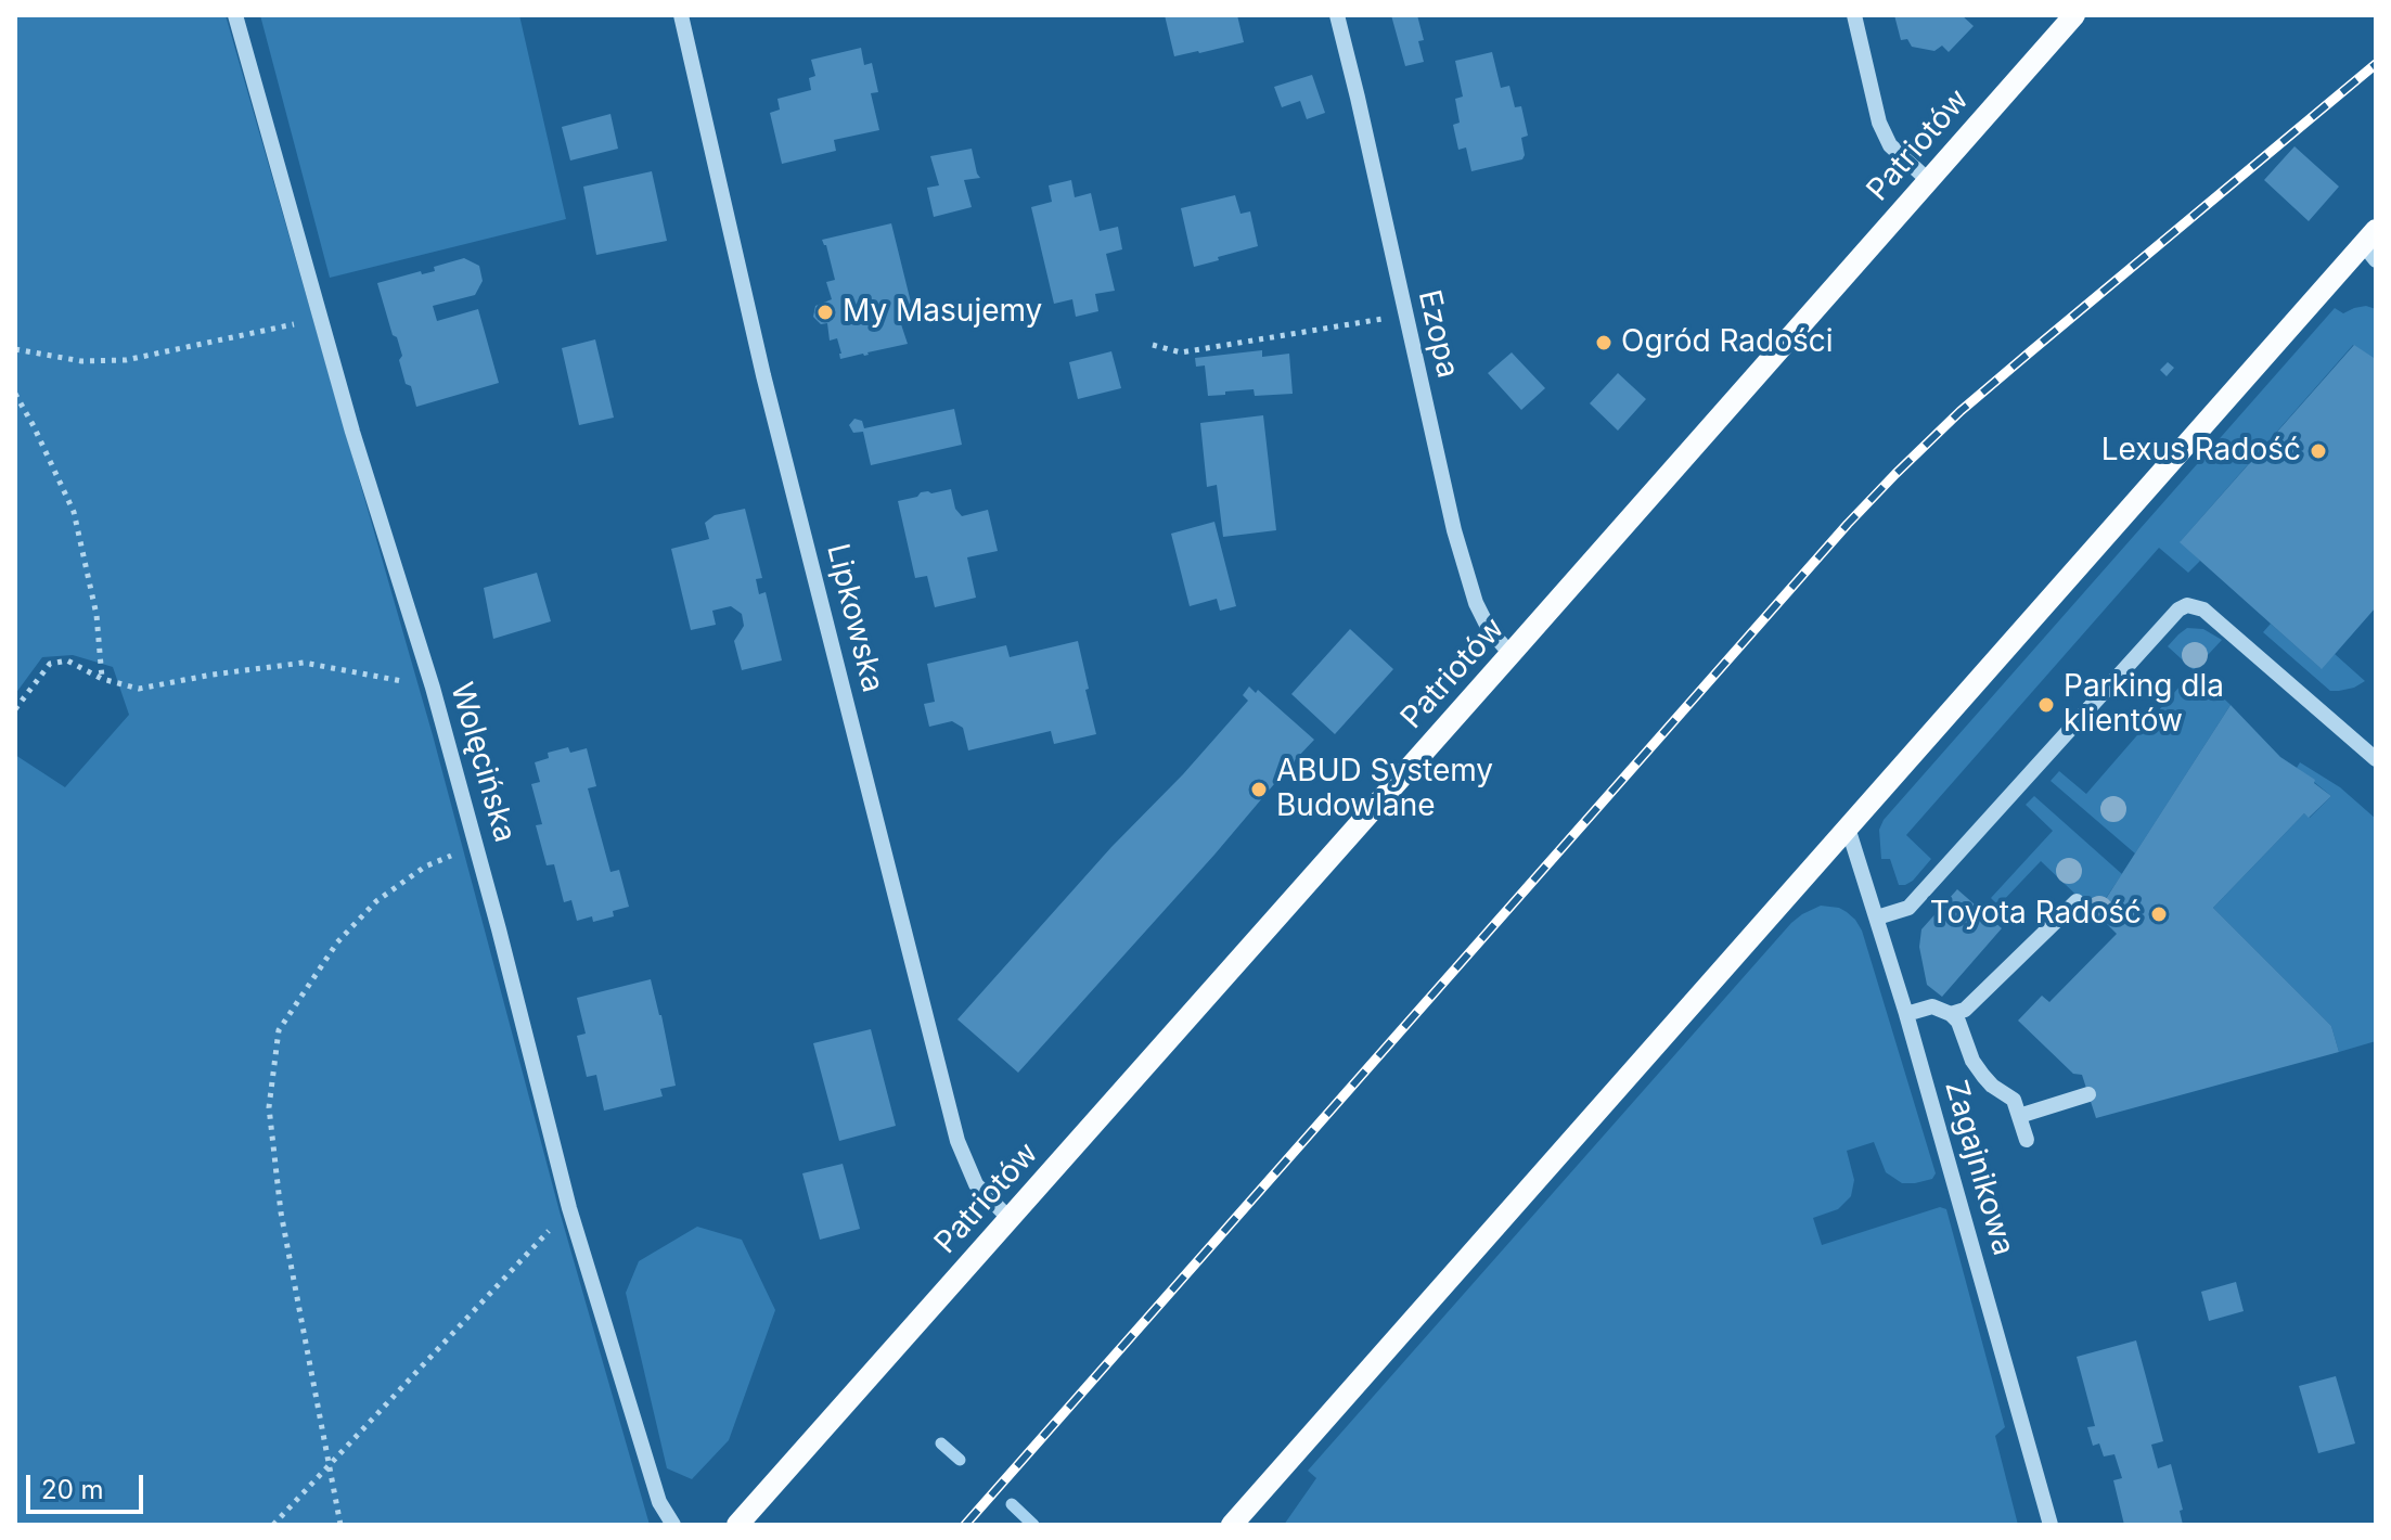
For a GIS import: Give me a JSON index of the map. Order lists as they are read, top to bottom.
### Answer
{
  "streets": {
    "main road": ["Patriotów"],
    "street": [
      "Ezopa",
      "Lipkowska",
      "Wolęcińska",
      "Zagajnikowa"
    ]
  },
  "crossings": [
    ["Patriotów", "Ezopa"],
    ["Patriotów", "Lipkowska"]
  ],
  "places": [
    "My Masujemy",
    "Ogród Radości",
    "Lexus Radość",
    "Parking dla klientów",
    "ABUD Systemy Budowlane",
    "Toyota Radość"
  ],
  "scale_bar": "20 m"
}
